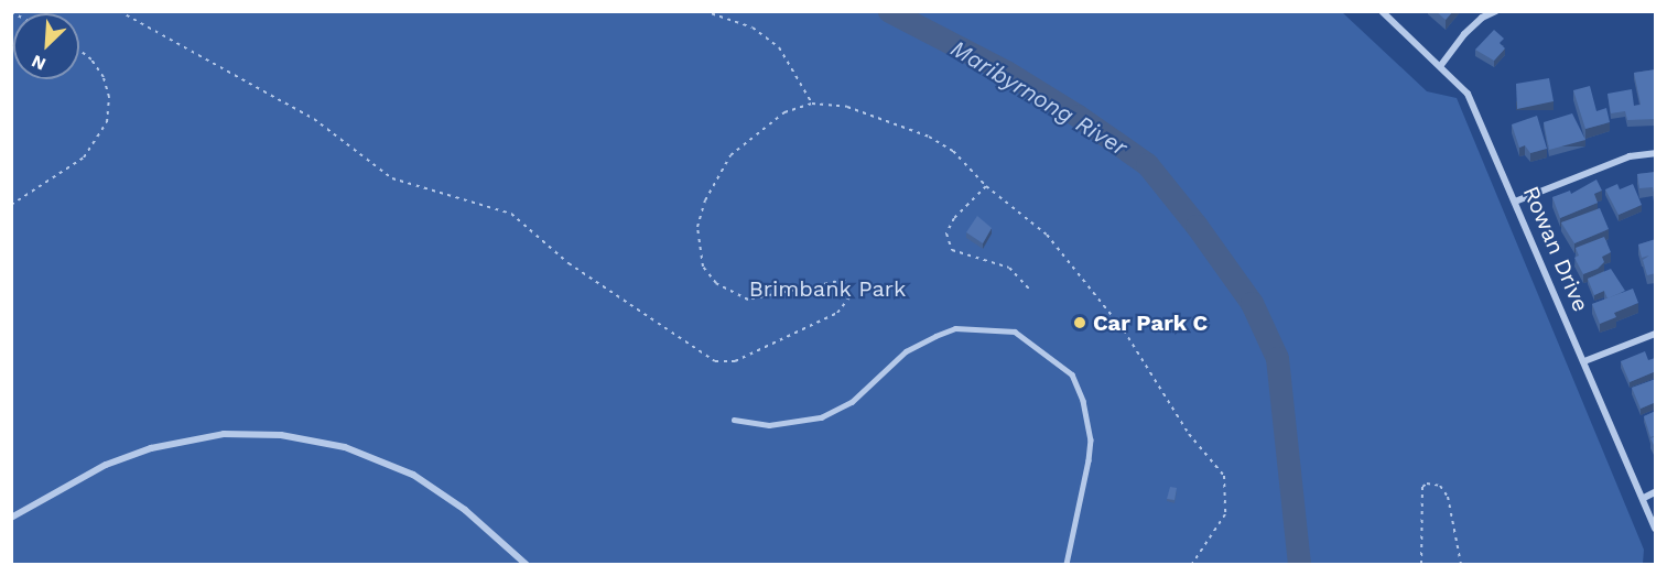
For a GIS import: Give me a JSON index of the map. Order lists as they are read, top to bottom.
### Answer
{
  "streets": {
    "street": ["Rowan Drive"]
  },
  "water": ["Maribyrnong River"],
  "parks": ["Brimbank Park"],
  "places": ["Car Park C"],
  "north": "bottom left"
}
